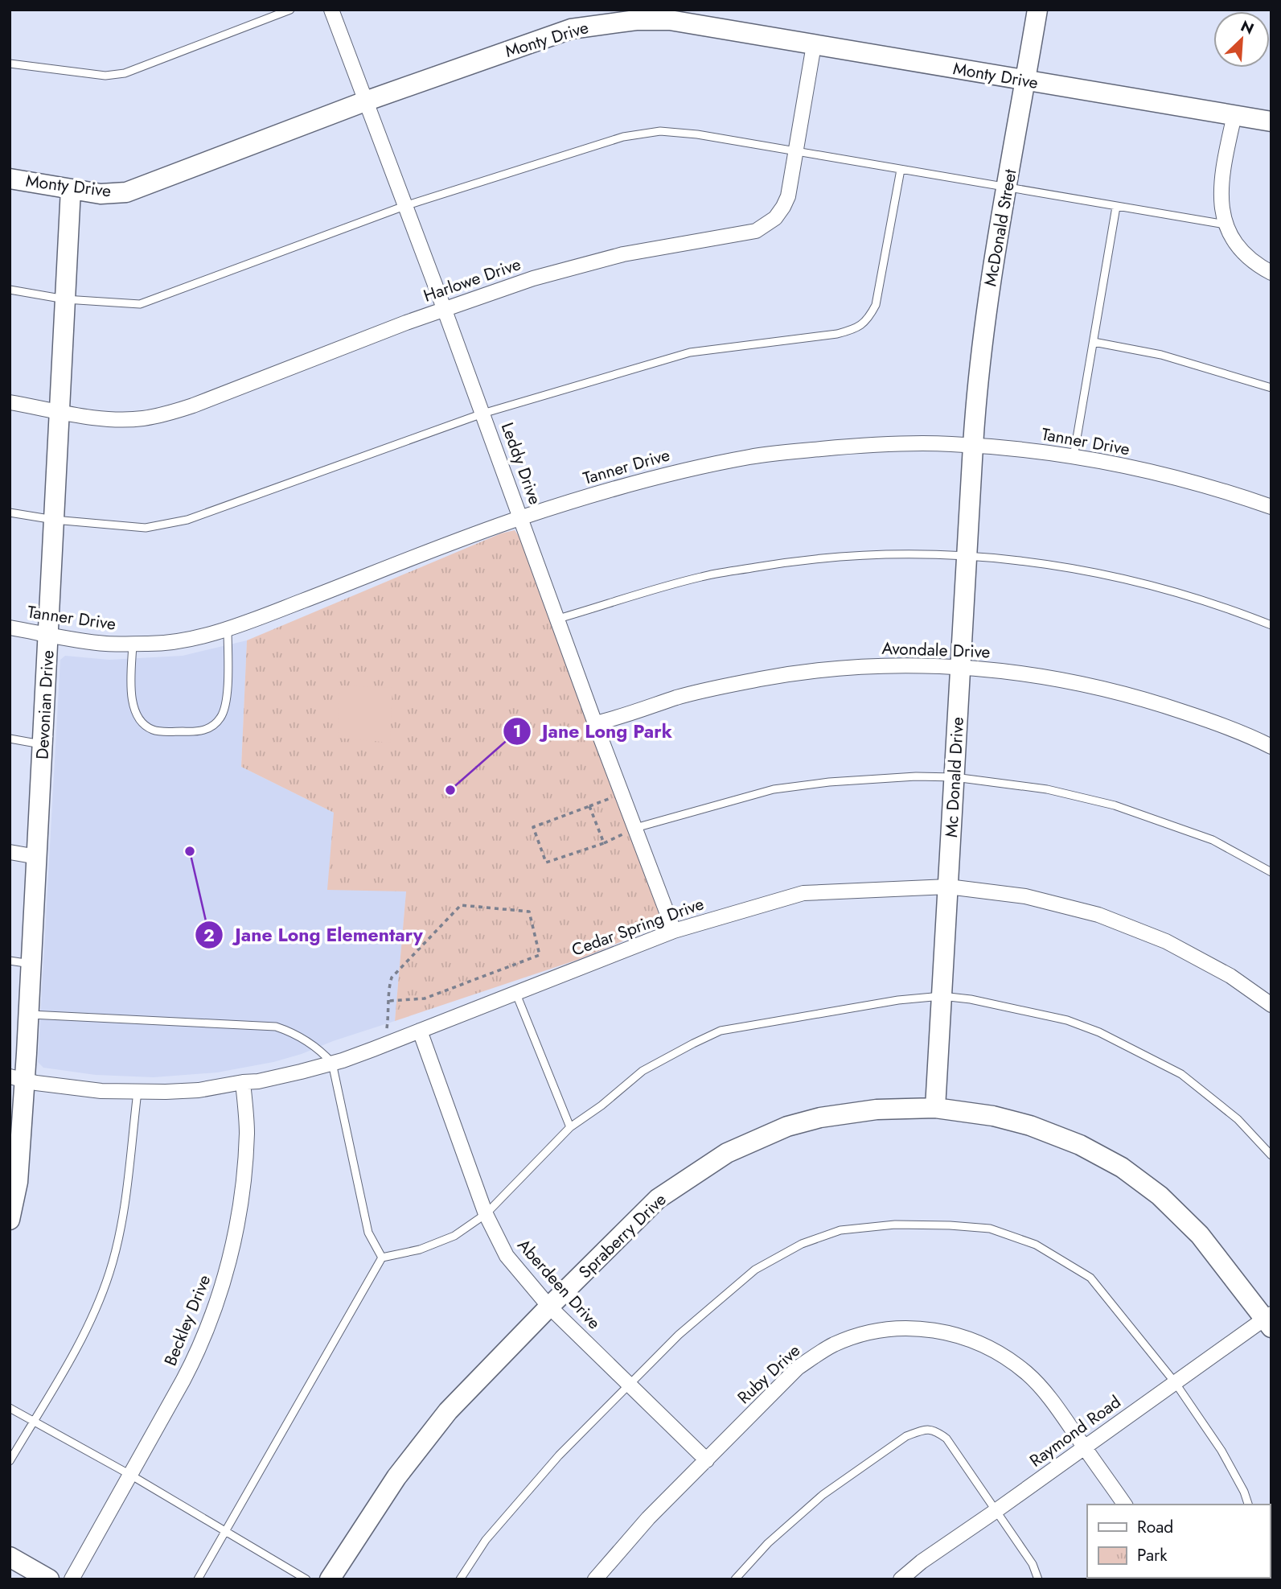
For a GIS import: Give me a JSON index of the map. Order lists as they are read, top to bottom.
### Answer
{
  "streets": {
    "street": [
      "Monty Drive",
      "McDonald Street",
      "Harlowe Drive",
      "Tanner Drive",
      "Leddy Drive",
      "Avondale Drive",
      "Devonian Drive",
      "Mc Donald Drive",
      "Cedar Spring Drive",
      "Spraberry Drive",
      "Aberdeen Drive",
      "Beckley Drive",
      "Ruby Drive",
      "Raymond Road"
    ]
  },
  "crossings": [
    ["Monty Drive", "McDonald Street"],
    ["Monty Drive", "Harlowe Drive"],
    ["Monty Drive", "Leddy Drive"],
    ["Monty Drive", "Devonian Drive"],
    ["McDonald Street", "Tanner Drive"],
    ["McDonald Street", "Mc Donald Drive"],
    ["Harlowe Drive", "Leddy Drive"],
    ["Harlowe Drive", "Devonian Drive"],
    ["Tanner Drive", "Leddy Drive"],
    ["Tanner Drive", "Devonian Drive"],
    ["Tanner Drive", "Mc Donald Drive"],
    ["Leddy Drive", "Avondale Drive"],
    ["Leddy Drive", "Cedar Spring Drive"],
    ["Avondale Drive", "Mc Donald Drive"],
    ["Devonian Drive", "Cedar Spring Drive"],
    ["Mc Donald Drive", "Cedar Spring Drive"],
    ["Mc Donald Drive", "Spraberry Drive"],
    ["Cedar Spring Drive", "Aberdeen Drive"],
    ["Cedar Spring Drive", "Beckley Drive"],
    ["Spraberry Drive", "Aberdeen Drive"],
    ["Spraberry Drive", "Raymond Road"],
    ["Aberdeen Drive", "Ruby Drive"],
    ["Ruby Drive", "Raymond Road"]
  ],
  "places": ["Jane Long Park", "Jane Long Elementary"],
  "legend": ["Road", "Park"],
  "north": "top right"
}
